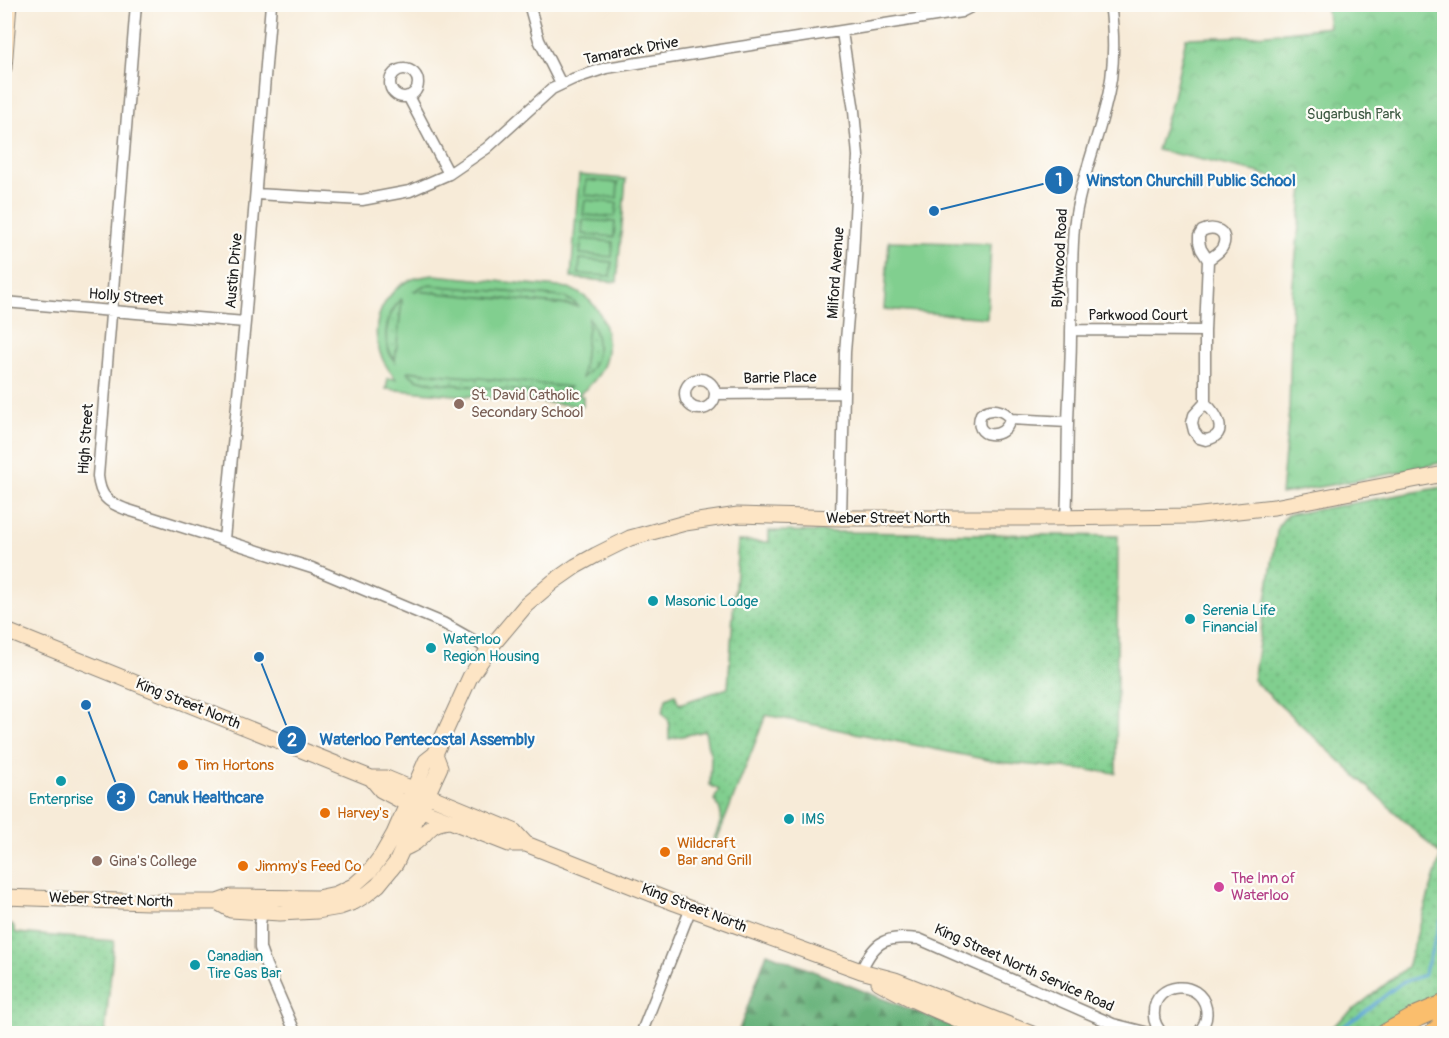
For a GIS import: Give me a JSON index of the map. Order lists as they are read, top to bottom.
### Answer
{
  "streets": {
    "main road": ["Weber Street North", "King Street North"],
    "street": [
      "Tamarack Drive",
      "Blythwood Road",
      "Austin Drive",
      "Milford Avenue",
      "Holly Street",
      "Parkwood Court",
      "Barrie Place",
      "High Street",
      "King Street North Service Road"
    ]
  },
  "crossings": [
    ["Tamarack Drive", "Austin Drive"],
    ["Tamarack Drive", "Milford Avenue"],
    ["Blythwood Road", "Parkwood Court"],
    ["Blythwood Road", "Weber Street North"],
    ["Austin Drive", "Holly Street"],
    ["Austin Drive", "High Street"],
    ["Milford Avenue", "Barrie Place"],
    ["Milford Avenue", "Weber Street North"],
    ["Holly Street", "High Street"],
    ["High Street", "Weber Street North"],
    ["Weber Street North", "King Street North"],
    ["King Street North", "King Street North Service Road"]
  ],
  "parks": ["Sugarbush Park"],
  "places": [
    "Winston Churchill Public School",
    "St. David Catholic Secondary School",
    "Masonic Lodge",
    "Serenia Life Financial",
    "Waterloo Region Housing",
    "Waterloo Pentecostal Assembly",
    "Canuk Healthcare",
    "Tim Hortons",
    "Enterprise",
    "Harvey's",
    "IMS",
    "Wildcraft Bar and Grill",
    "Gina's College",
    "Jimmy's Feed Co",
    "The Inn of Waterloo",
    "Canadian Tire Gas Bar"
  ]
}
